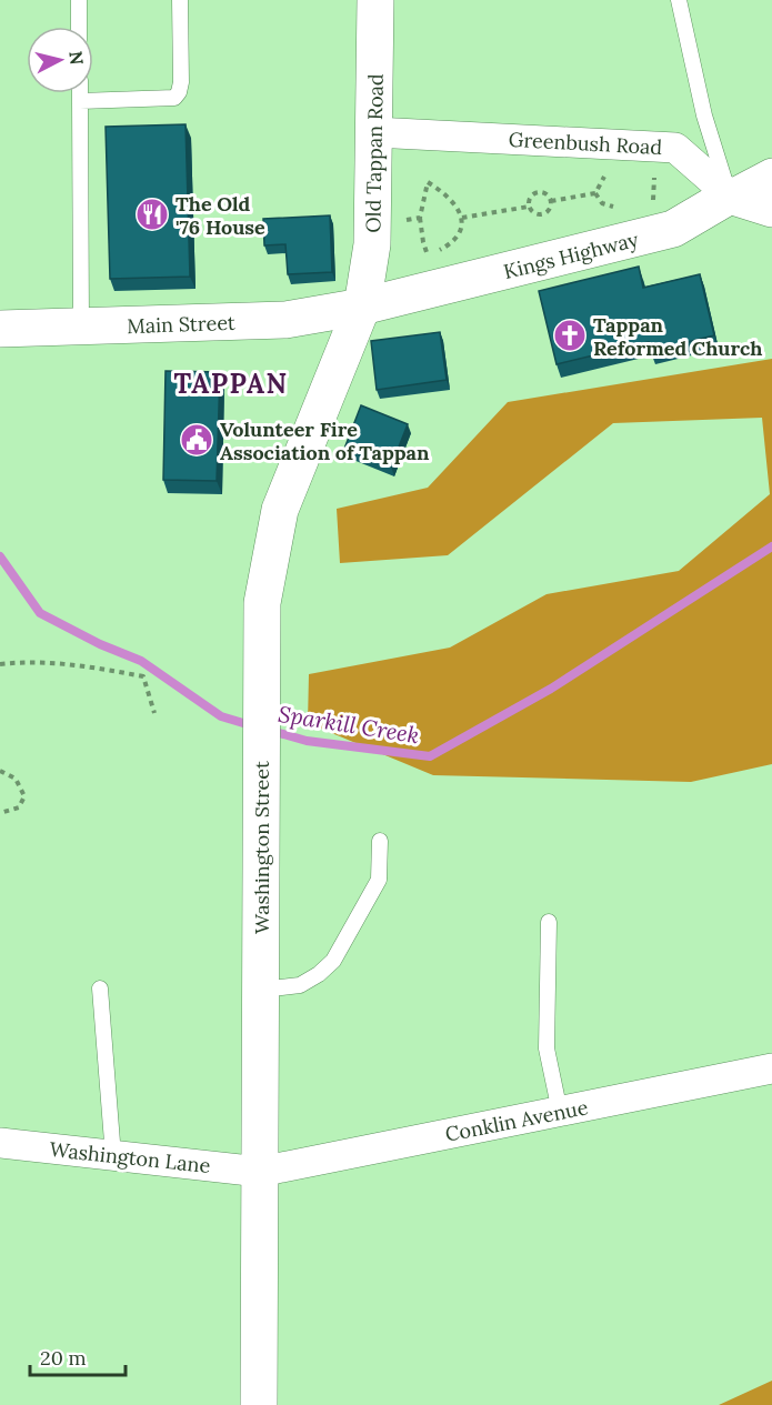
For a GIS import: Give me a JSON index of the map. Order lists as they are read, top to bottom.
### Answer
{
  "streets": {
    "main road": [
      "Old Tappan Road",
      "Kings Highway",
      "Main Street",
      "Washington Street"
    ],
    "street": ["Greenbush Road", "Conklin Avenue", "Washington Lane"]
  },
  "crossings": [
    ["Greenbush Road", "Old Tappan Road"],
    ["Greenbush Road", "Kings Highway"],
    ["Old Tappan Road", "Kings Highway"],
    ["Old Tappan Road", "Main Street"],
    ["Old Tappan Road", "Washington Street"],
    ["Kings Highway", "Main Street"],
    ["Kings Highway", "Washington Street"],
    ["Main Street", "Washington Street"],
    ["Washington Street", "Conklin Avenue"],
    ["Washington Street", "Washington Lane"],
    ["Conklin Avenue", "Washington Lane"]
  ],
  "districts": ["TAPPAN"],
  "water": ["Sparkill Creek"],
  "places": {
    "restaurant": ["The Old '76 House"],
    "church": ["Tappan Reformed Church"],
    "public building": ["Volunteer Fire Association of Tappan"]
  },
  "scale_bar": "20 m",
  "north": "right"
}
